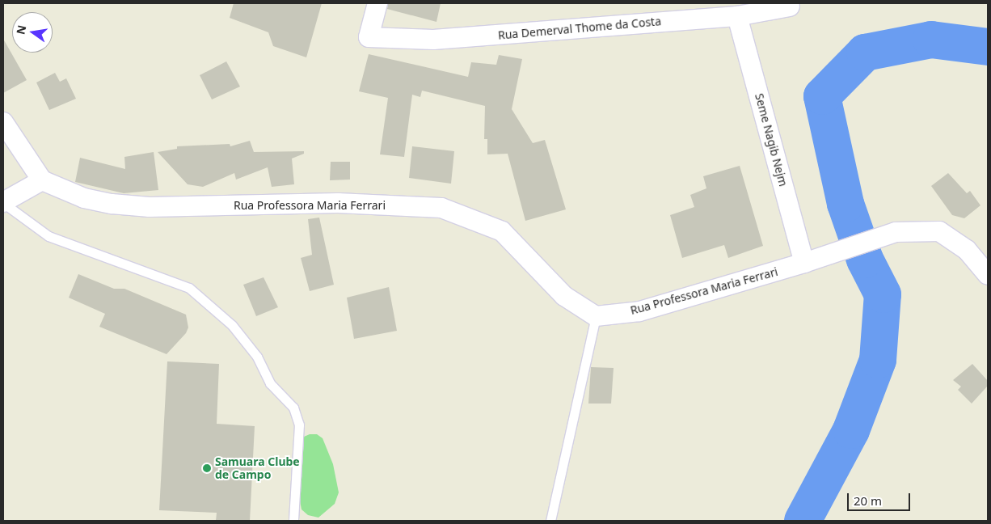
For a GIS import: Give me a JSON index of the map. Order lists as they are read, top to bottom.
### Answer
{
  "streets": {
    "street": ["Rua Demerval Thome da Costa", "Seme Nagib Nejm", "Rua Professora Maria Ferrari"]
  },
  "crossings": [
    ["Rua Demerval Thome da Costa", "Seme Nagib Nejm"],
    ["Seme Nagib Nejm", "Rua Professora Maria Ferrari"]
  ],
  "places": ["Samuara Clube de Campo"],
  "scale_bar": "20 m",
  "north": "left"
}
